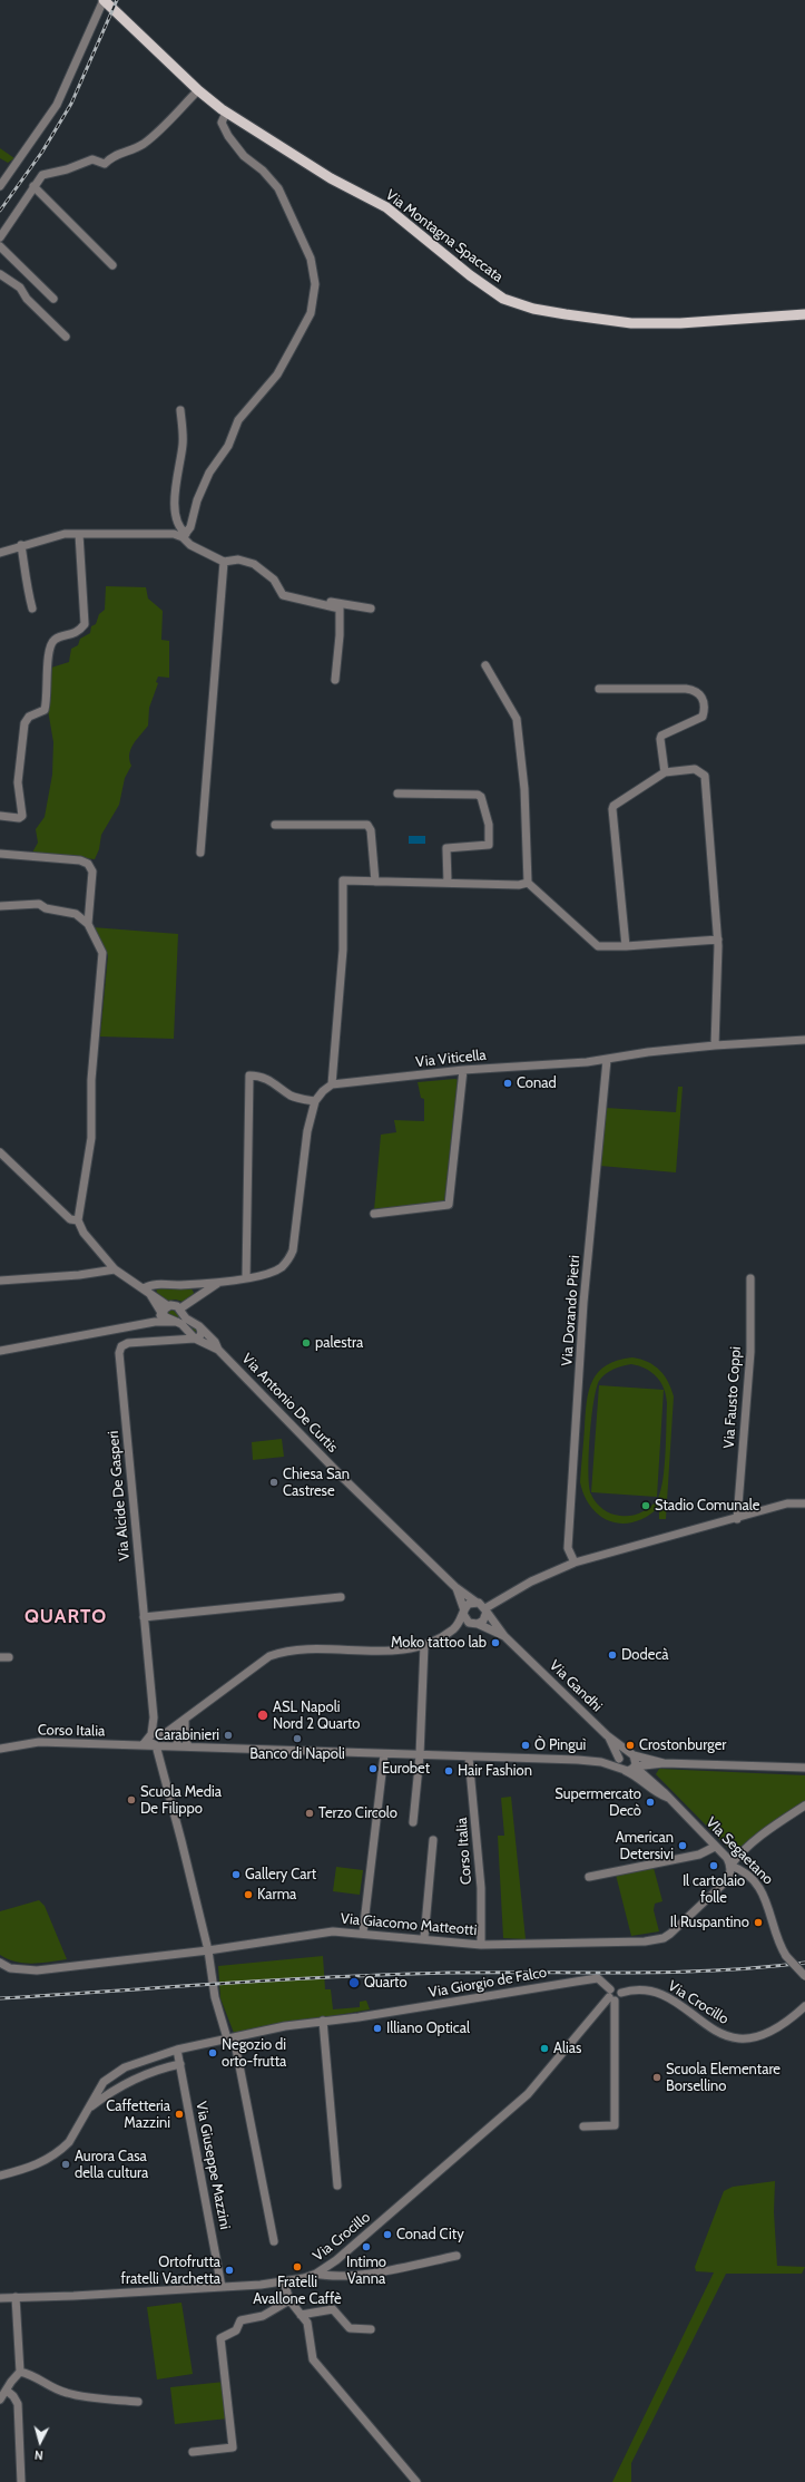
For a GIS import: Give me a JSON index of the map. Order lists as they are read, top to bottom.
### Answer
{
  "streets": {
    "main road": ["Via Montagna Spaccata"],
    "street": [
      "Via Viticella",
      "Via Dorando Pietri",
      "Via Fausto Coppi",
      "Via Antonio De Curtis",
      "Via Alcide De Gasperi",
      "Via Gandhi",
      "Corso Italia",
      "VIa Segaetano",
      "Via Giacomo Matteotti",
      "Via Giorgio de Falco",
      "Via Crocillo",
      "Via Giuseppe Mazzini"
    ]
  },
  "crossings": [
    ["Via Viticella", "Via Dorando Pietri"],
    ["Via Antonio De Curtis", "Via Alcide De Gasperi"],
    ["Via Antonio De Curtis", "Via Gandhi"],
    ["Via Alcide De Gasperi", "Corso Italia"],
    ["Via Gandhi", "Corso Italia"],
    ["Via Gandhi", "VIa Segaetano"],
    ["Corso Italia", "VIa Segaetano"],
    ["Corso Italia", "Via Giacomo Matteotti"],
    ["VIa Segaetano", "Via Giacomo Matteotti"],
    ["Via Giorgio de Falco", "Via Crocillo"],
    ["Via Giorgio de Falco", "Via Giuseppe Mazzini"],
    ["Via Crocillo", "Via Giuseppe Mazzini"]
  ],
  "districts": ["QUARTO"],
  "places": [
    "Conad",
    "palestra",
    "Chiesa San Castrese",
    "Stadio Comunale",
    "Moko tattoo lab",
    "Dodecà",
    "ASL Napoli Nord 2 Quarto",
    "Carabinieri",
    "Banco di Napoli",
    "Ò Pinguì",
    "Crostonburger",
    "Eurobet",
    "Hair Fashion",
    "Scuola Media De Filippo",
    "Supermercato Decò",
    "Terzo Circolo",
    "American Detersivi",
    "Il cartolaio folle",
    "Gallery Cart",
    "Karma",
    "Il Ruspantino",
    "Quarto",
    "Illiano Optical",
    "Alias",
    "Negozio di orto-frutta",
    "Scuola Elementare Borsellino",
    "Caffetteria Mazzini",
    "Aurora Casa della cultura",
    "Conad City",
    "Intimo Vanna",
    "Fratelli Avallone Caffè",
    "Ortofrutta fratelli Varchetta"
  ],
  "north": "bottom"
}
